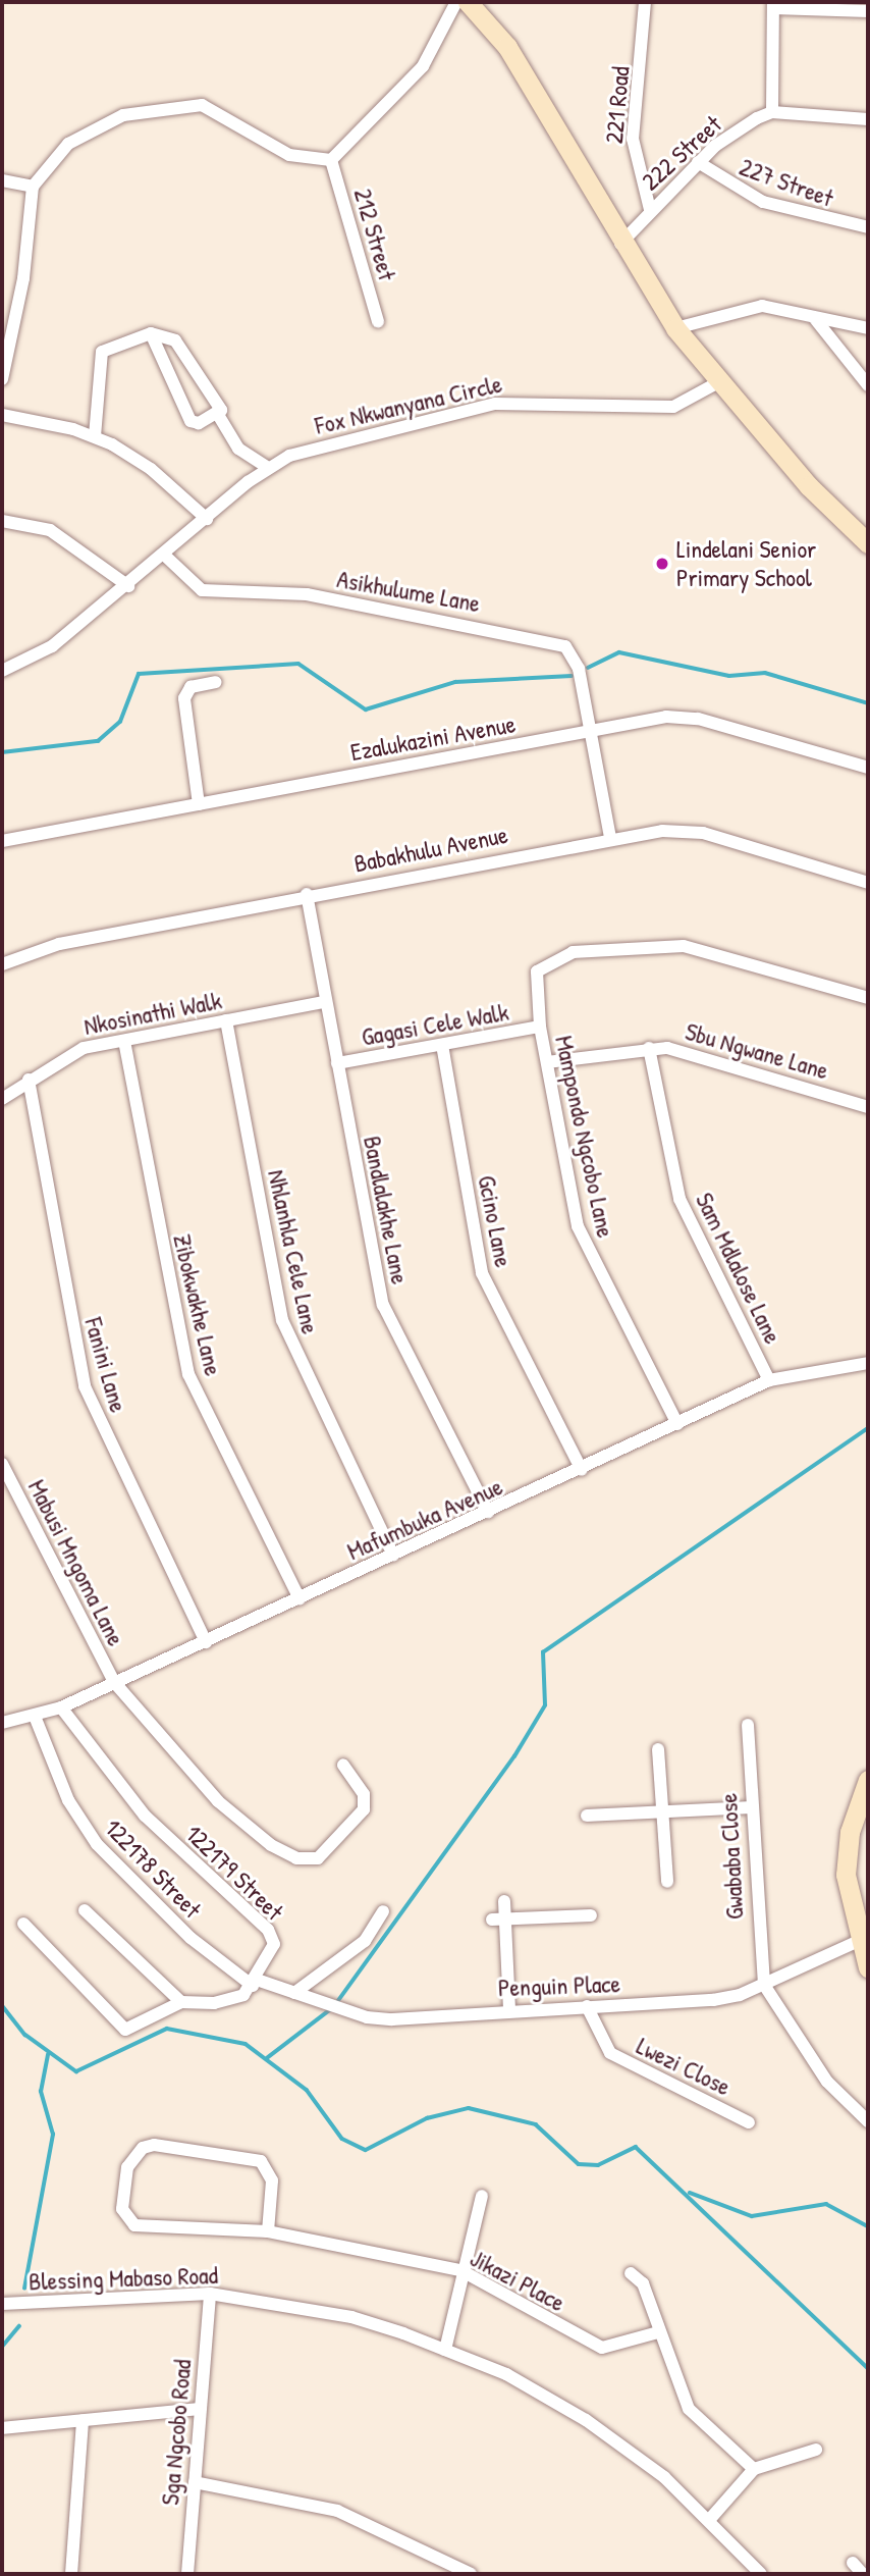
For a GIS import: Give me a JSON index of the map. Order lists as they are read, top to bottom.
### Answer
{
  "streets": {
    "street": [
      "221 Road",
      "222 Street",
      "227 Street",
      "212 Street",
      "Fox Nkwanyana Circle",
      "Asikhulume Lane",
      "Ezalukazini Avenue",
      "Babakhulu Avenue",
      "Nkosinathi Walk",
      "Gagasi Cele Walk",
      "Sbu Ngwane Lane",
      "Mampondo Ngcobo Lane",
      "Bandlalakhe Lane",
      "Gcino Lane",
      "Nhlanhla Cele Lane",
      "Sam Mdlalose Lane",
      "Zibokwakhe Lane",
      "Fanini Lane",
      "Mafumbuka Avenue",
      "Mabusi Mngoma Lane",
      "Gwababa Close",
      "122178 Street",
      "122179 Street",
      "Penguin Place",
      "Lwezi Close",
      "Blessing Mabaso Road",
      "Jikazi Place",
      "Sga Ngcobo Road"
    ]
  },
  "crossings": [
    ["221 Road", "222 Street"],
    ["222 Street", "227 Street"],
    ["Fox Nkwanyana Circle", "Asikhulume Lane"],
    ["Asikhulume Lane", "Ezalukazini Avenue"],
    ["Asikhulume Lane", "Babakhulu Avenue"],
    ["Babakhulu Avenue", "Bandlalakhe Lane"],
    ["Nkosinathi Walk", "Bandlalakhe Lane"],
    ["Nkosinathi Walk", "Nhlanhla Cele Lane"],
    ["Nkosinathi Walk", "Zibokwakhe Lane"],
    ["Nkosinathi Walk", "Fanini Lane"],
    ["Gagasi Cele Walk", "Mampondo Ngcobo Lane"],
    ["Gagasi Cele Walk", "Bandlalakhe Lane"],
    ["Gagasi Cele Walk", "Gcino Lane"],
    ["Sbu Ngwane Lane", "Mampondo Ngcobo Lane"],
    ["Sbu Ngwane Lane", "Sam Mdlalose Lane"],
    ["Mampondo Ngcobo Lane", "Mafumbuka Avenue"],
    ["Bandlalakhe Lane", "Mafumbuka Avenue"],
    ["Gcino Lane", "Mafumbuka Avenue"],
    ["Nhlanhla Cele Lane", "Mafumbuka Avenue"],
    ["Sam Mdlalose Lane", "Mafumbuka Avenue"],
    ["Zibokwakhe Lane", "Mafumbuka Avenue"],
    ["Fanini Lane", "Mafumbuka Avenue"],
    ["Mafumbuka Avenue", "Mabusi Mngoma Lane"],
    ["Mafumbuka Avenue", "122178 Street"],
    ["Mafumbuka Avenue", "122179 Street"],
    ["Gwababa Close", "Penguin Place"],
    ["122178 Street", "122179 Street"],
    ["122178 Street", "Penguin Place"],
    ["122179 Street", "Penguin Place"],
    ["Penguin Place", "Lwezi Close"],
    ["Blessing Mabaso Road", "Sga Ngcobo Road"]
  ],
  "places": ["Lindelani Senior Primary School"]
}
